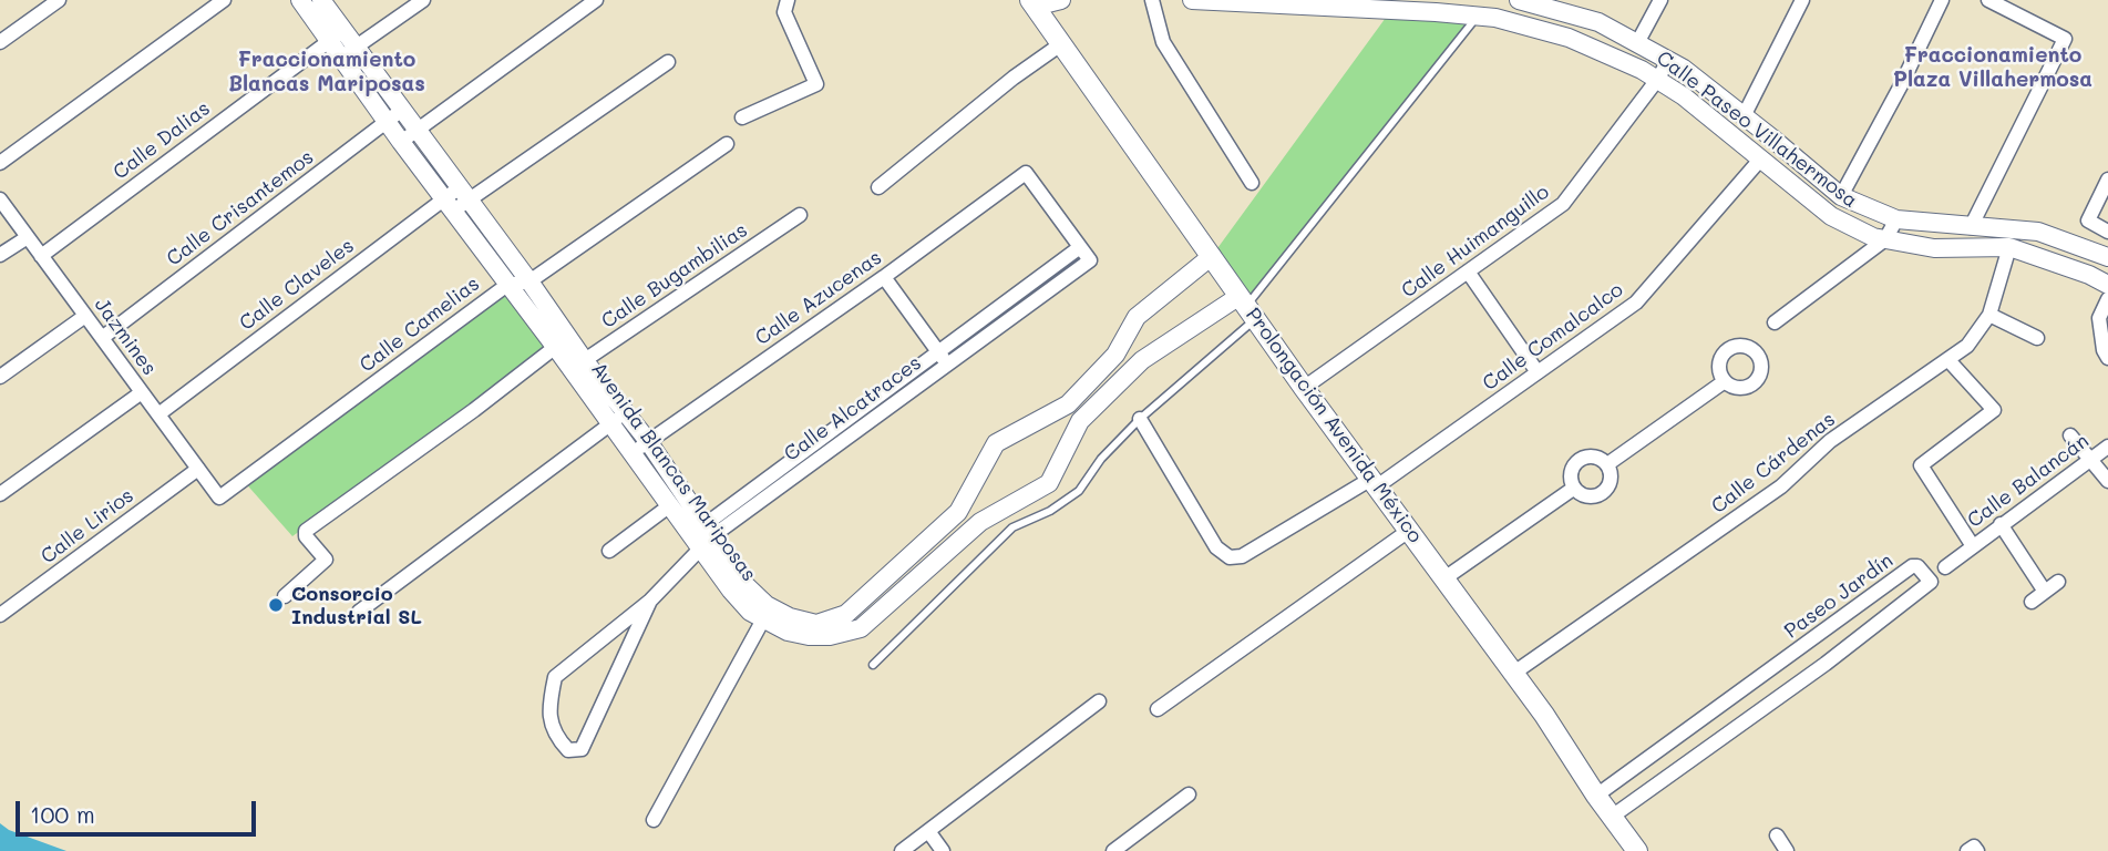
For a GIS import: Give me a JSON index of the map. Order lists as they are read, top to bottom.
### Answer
{
  "streets": {
    "main road": ["Prolongación Avenida México"],
    "street": [
      "Calle Paseo Villahermosa",
      "Calle Dalias",
      "Calle Crisantemos",
      "Calle Huimanguillo",
      "Calle Bugambilias",
      "Calle Claveles",
      "Calle Azucenas",
      "Calle Camelias",
      "Jazmines",
      "Calle Comalcalco",
      "Calle Alcatraces",
      "Calle Cárdenas",
      "Avenida Blancas Mariposas",
      "Calle Balancán",
      "Calle Lirios",
      "Paseo Jardín"
    ]
  },
  "crossings": [
    ["Calle Paseo Villahermosa", "Calle Huimanguillo"],
    ["Calle Paseo Villahermosa", "Calle Comalcalco"],
    ["Calle Paseo Villahermosa", "Calle Cárdenas"],
    ["Calle Dalias", "Jazmines"],
    ["Calle Dalias", "Avenida Blancas Mariposas"],
    ["Calle Crisantemos", "Jazmines"],
    ["Calle Crisantemos", "Avenida Blancas Mariposas"],
    ["Calle Huimanguillo", "Prolongación Avenida México"],
    ["Calle Bugambilias", "Avenida Blancas Mariposas"],
    ["Calle Claveles", "Jazmines"],
    ["Calle Claveles", "Avenida Blancas Mariposas"],
    ["Calle Azucenas", "Calle Alcatraces"],
    ["Calle Azucenas", "Avenida Blancas Mariposas"],
    ["Calle Camelias", "Jazmines"],
    ["Calle Camelias", "Avenida Blancas Mariposas"],
    ["Jazmines", "Calle Lirios"],
    ["Calle Comalcalco", "Prolongación Avenida México"],
    ["Calle Alcatraces", "Avenida Blancas Mariposas"],
    ["Prolongación Avenida México", "Calle Cárdenas"],
    ["Prolongación Avenida México", "Avenida Blancas Mariposas"],
    ["Prolongación Avenida México", "Paseo Jardín"],
    ["Calle Cárdenas", "Calle Balancán"]
  ],
  "districts": ["Fraccionamiento Plaza Villahermosa", "Fraccionamiento Blancas Mariposas"],
  "places": ["Consorcio Industrial SL"],
  "scale_bar": "100 m"
}
